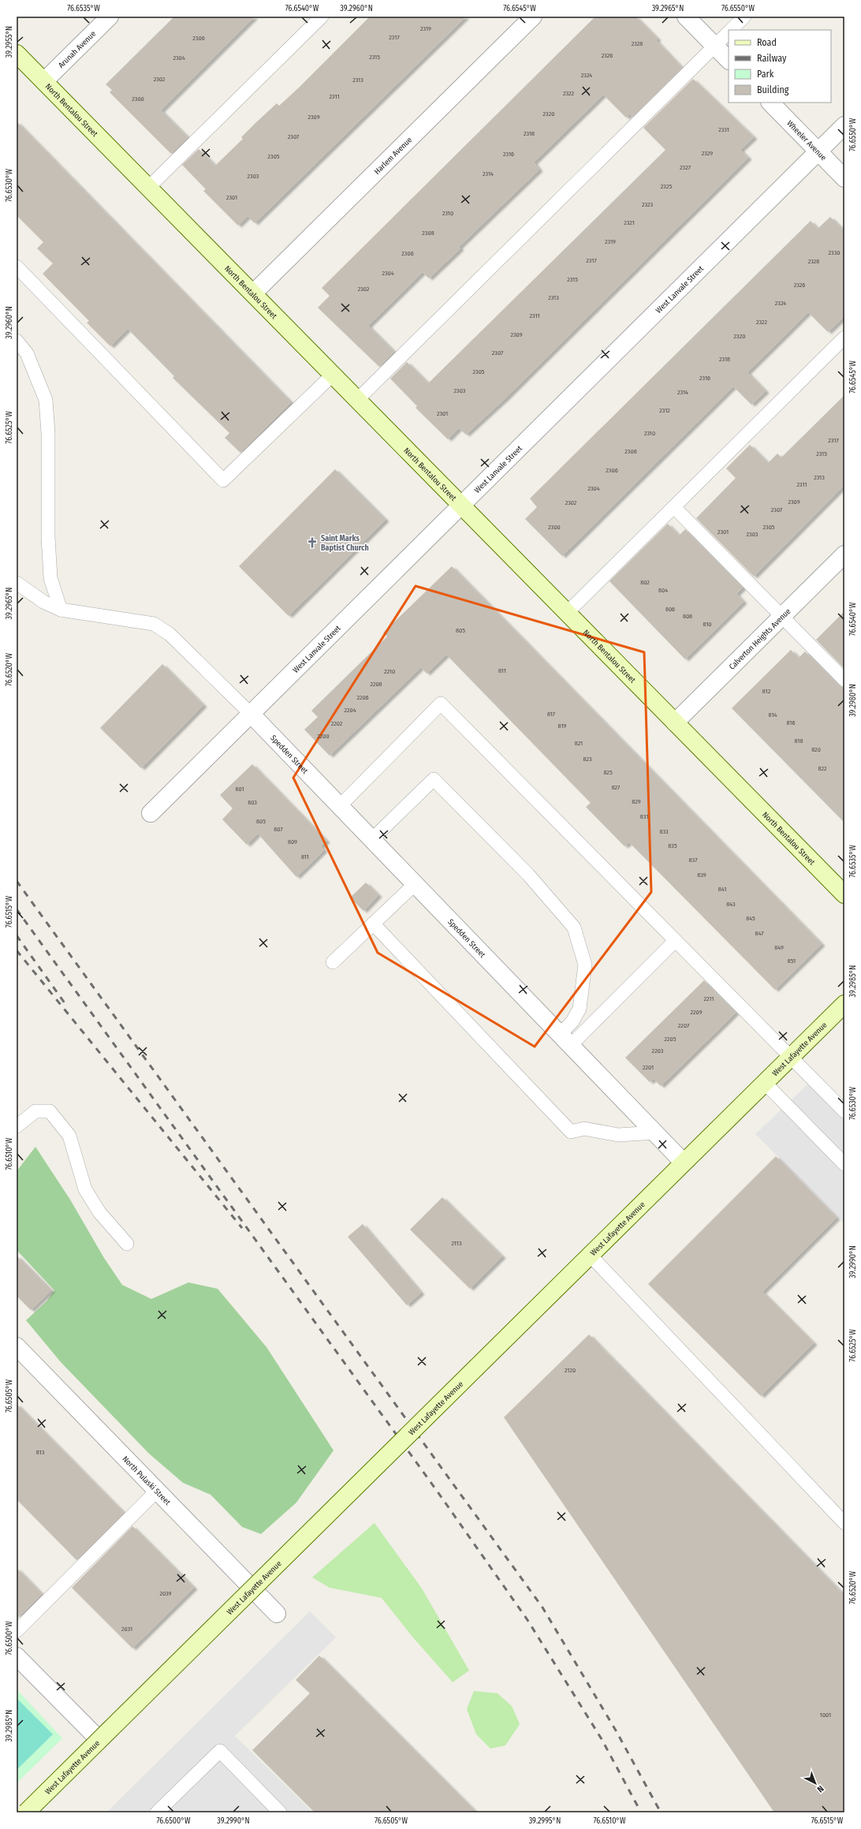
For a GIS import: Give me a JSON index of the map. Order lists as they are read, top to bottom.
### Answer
{
  "streets": {
    "street": [
      "Arunah Avenue",
      "North Bentalou Street",
      "Wheeler Avenue",
      "Harlem Avenue",
      "West Lanvale Street",
      "Calverton Heights Avenue",
      "Spedden Street",
      "West Lafayette Avenue",
      "North Pulaski Street"
    ]
  },
  "crossings": [
    ["Arunah Avenue", "North Bentalou Street"],
    ["North Bentalou Street", "Harlem Avenue"],
    ["North Bentalou Street", "West Lanvale Street"],
    ["North Bentalou Street", "Calverton Heights Avenue"],
    ["Wheeler Avenue", "West Lanvale Street"],
    ["West Lanvale Street", "Spedden Street"],
    ["Spedden Street", "West Lafayette Avenue"],
    ["West Lafayette Avenue", "North Pulaski Street"]
  ],
  "places": {
    "church": ["Saint Marks Baptist Church"]
  },
  "house_numbers": [
    "2319",
    "2317",
    "2306",
    "2328",
    "2326",
    "2315",
    "2304",
    "2324",
    "2302",
    "2313",
    "2322",
    "2311",
    "2300",
    "2320",
    "2309",
    "2331",
    "2318",
    "2307",
    "2329",
    "2316",
    "2305",
    "2327",
    "2314",
    "2303",
    "2325",
    "2301",
    "2323",
    "2310",
    "2321",
    "2308",
    "2319",
    "2330",
    "2306",
    "2317",
    "2328",
    "2304",
    "2315",
    "2326",
    "2302",
    "2313",
    "2324",
    "2311",
    "2322",
    "2309",
    "2320",
    "2307",
    "2318",
    "2305",
    "2316",
    "2303",
    "2314",
    "2312",
    "2301",
    "2310",
    "2317",
    "2308",
    "2315",
    "2306",
    "2313",
    "2311",
    "2304",
    "2309",
    "2302",
    "2307",
    "2300",
    "2305",
    "2301",
    "2303",
    "802",
    "804",
    "806",
    "808",
    "810",
    "805",
    "811",
    "2210",
    "2208",
    "812",
    "2206",
    "2204",
    "817",
    "814",
    "816",
    "2202",
    "819",
    "2200",
    "818",
    "821",
    "820",
    "823",
    "822",
    "825",
    "827",
    "801",
    "829",
    "803",
    "831",
    "805",
    "807",
    "833",
    "809",
    "835",
    "811",
    "837",
    "839",
    "841",
    "843",
    "845",
    "847",
    "849",
    "851",
    "2211",
    "2209",
    "2207",
    "2205",
    "2203",
    "2201",
    "2113",
    "2120",
    "813",
    "2039",
    "2031",
    "1001"
  ],
  "legend": [
    "Road",
    "Railway",
    "Park",
    "Building"
  ],
  "north": "bottom right",
  "coordinates": [
    "76.6535°W",
    "76.6540°W",
    "39.2960°N",
    "76.6545°W",
    "39.2965°N",
    "76.6550°W",
    "39.2955°N",
    "76.6530°W",
    "76.6525°W",
    "76.6520°W",
    "39.2980°N",
    "76.6515°W",
    "39.2985°N",
    "76.6510°W",
    "39.2990°N",
    "76.6505°W",
    "76.6500°W",
    "39.2995°N"
  ]
}
